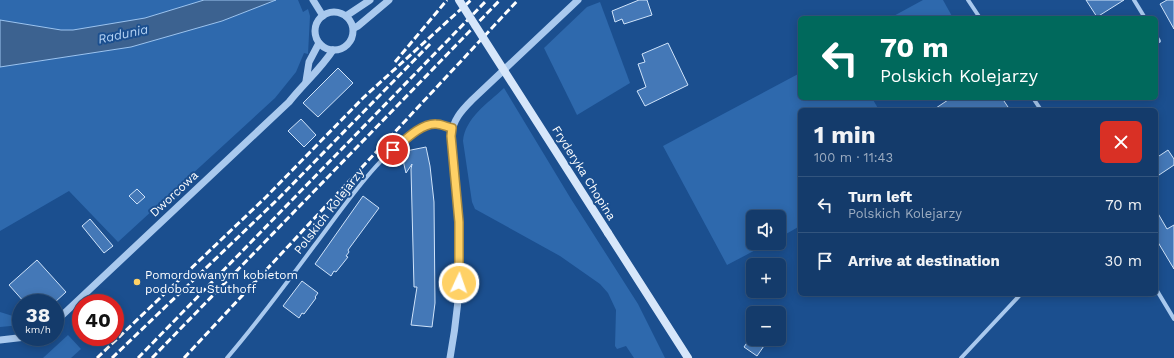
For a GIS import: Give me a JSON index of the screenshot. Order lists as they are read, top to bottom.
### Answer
{
  "streets": {
    "main road": ["Fryderyka Chopina"],
    "street": ["Dworcowa", "Polskich Kolejarzy"]
  },
  "water": ["Radunia"],
  "places": ["Pomordowanym kobietom podobozu Stuthoff"],
  "page": {
    "turn": ["70 m", "Polskich Kolejarzy"],
    "heading": ["1 min", "100 m · 11:43"],
    "list": [
      {
        "name": "Turn left",
        "note": "Polskich Kolejarzy",
        "value": "70 m"
      },
      {
        "name": "Arrive at destination",
        "value": "30 m"
      }
    ],
    "map_buttons": ["+", "−"],
    "speed": "38 km/h",
    "limit": "40"
  }
}
